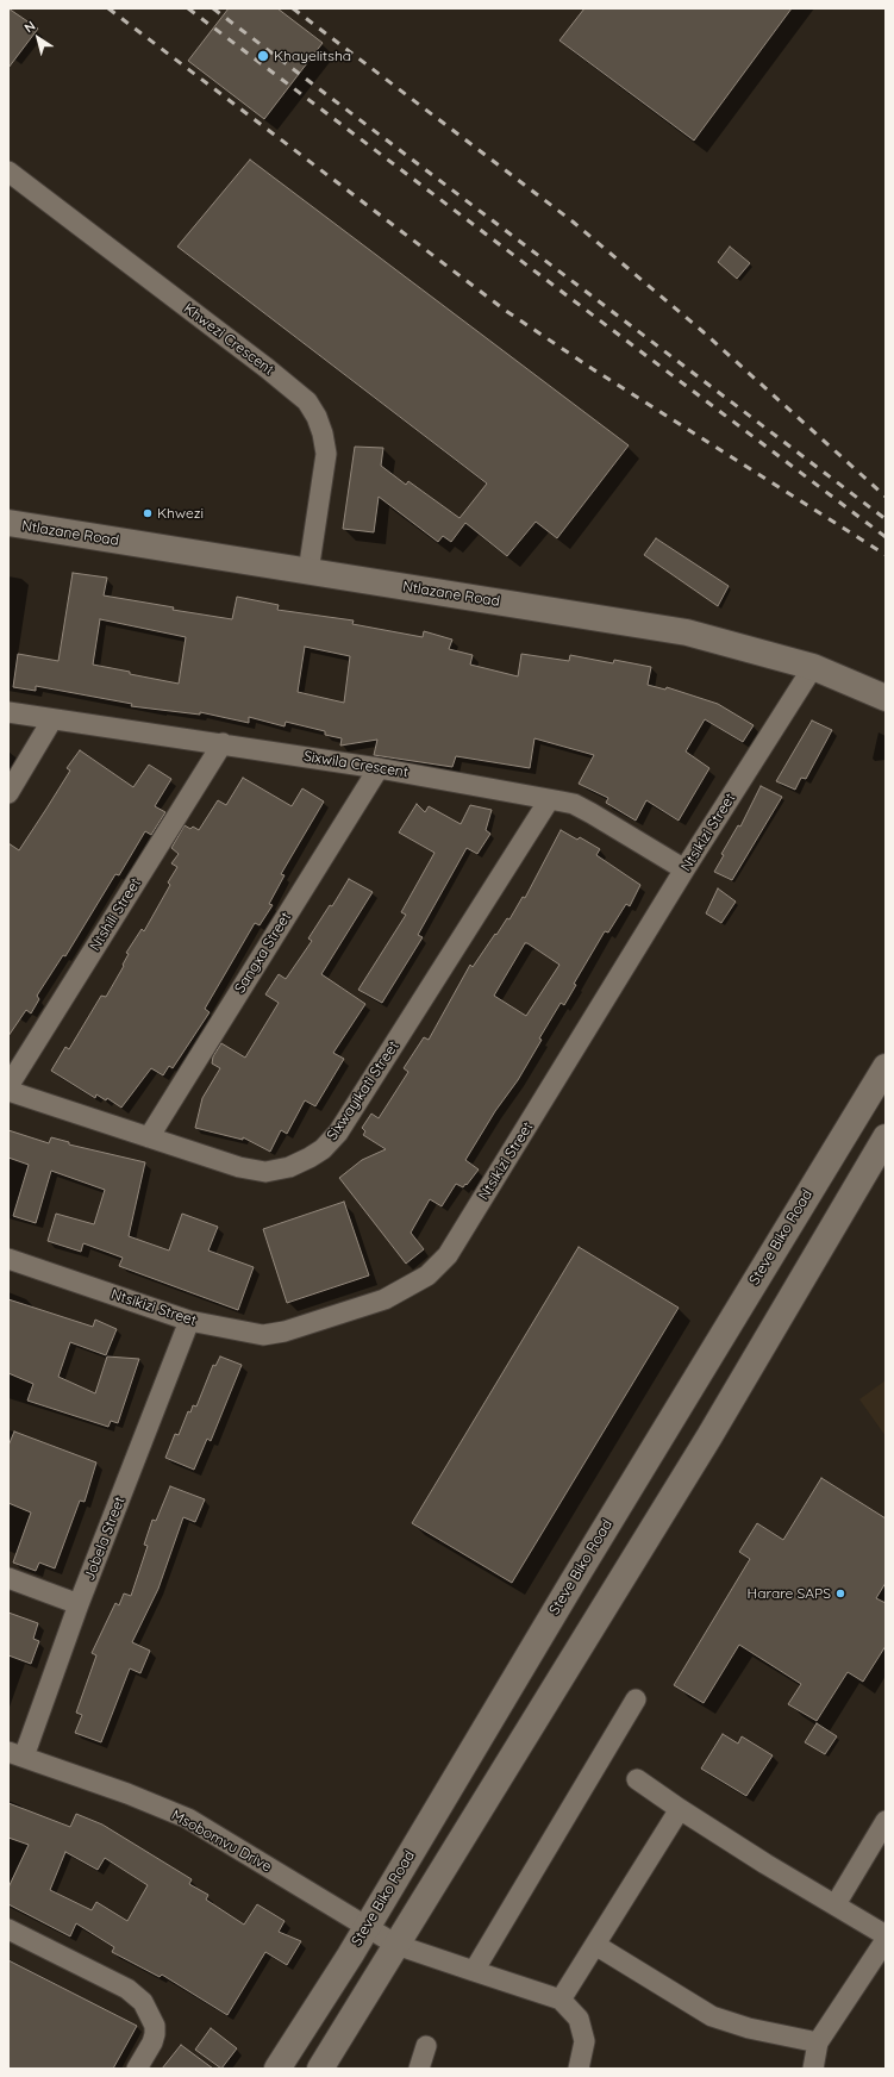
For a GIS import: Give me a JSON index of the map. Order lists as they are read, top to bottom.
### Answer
{
  "streets": {
    "street": [
      "Khwezi Crescent",
      "Ntlazane Road",
      "Sixwila Crescent",
      "Ntsikizi Street",
      "Ntshili Street",
      "Sangxa Street",
      "Sixwayikati Street",
      "Steve Biko Road",
      "Jobela Street",
      "Msobomvu Drive"
    ]
  },
  "crossings": [
    ["Khwezi Crescent", "Ntlazane Road"],
    ["Ntlazane Road", "Ntsikizi Street"],
    ["Sixwila Crescent", "Ntsikizi Street"],
    ["Sixwila Crescent", "Ntshili Street"],
    ["Sixwila Crescent", "Sangxa Street"],
    ["Sixwila Crescent", "Sixwayikati Street"],
    ["Ntsikizi Street", "Jobela Street"],
    ["Sangxa Street", "Sixwayikati Street"],
    ["Steve Biko Road", "Msobomvu Drive"],
    ["Jobela Street", "Msobomvu Drive"]
  ],
  "places": ["Khayelitsha", "Khwezi", "Harare SAPS"],
  "north": "top left"
}
